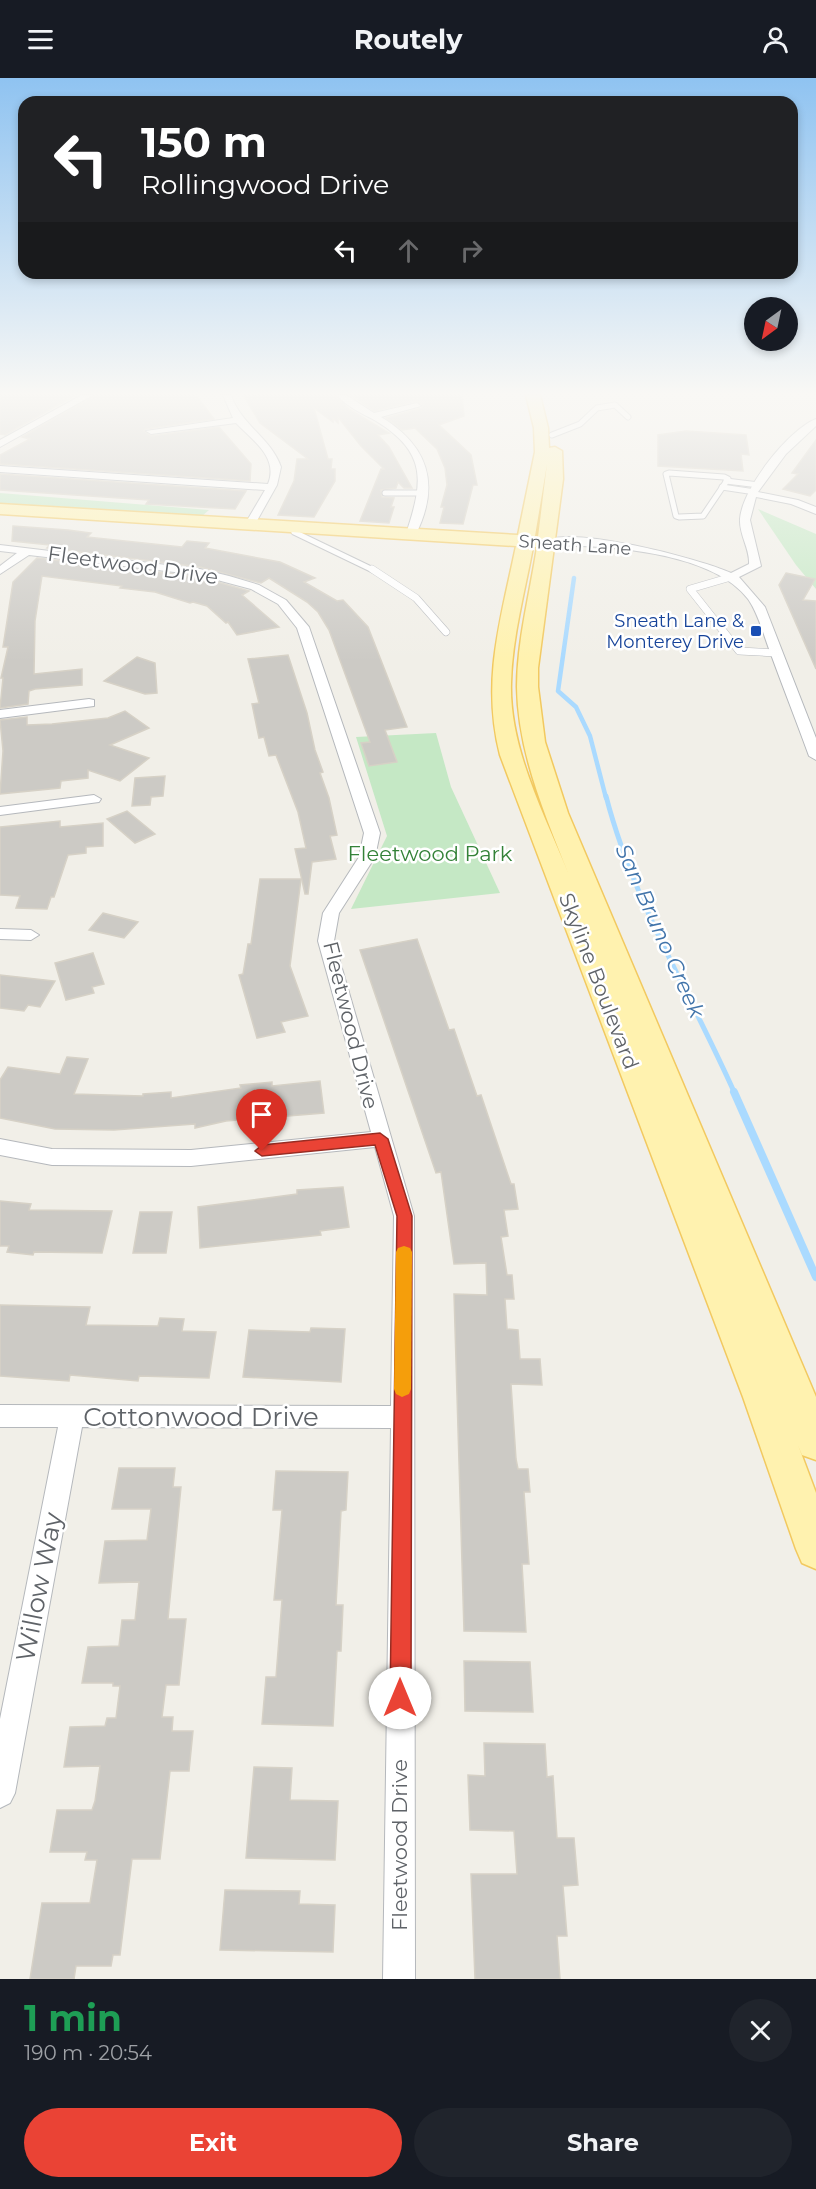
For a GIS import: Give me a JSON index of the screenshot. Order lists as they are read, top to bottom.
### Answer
{
  "streets": {
    "main road": ["Sneath Lane", "Skyline Boulevard"],
    "street": ["Fleetwood Drive", "Cottonwood Drive", "Willow Way"]
  },
  "crossings": [
    ["Sneath Lane", "Skyline Boulevard"],
    ["Fleetwood Drive", "Cottonwood Drive"],
    ["Cottonwood Drive", "Willow Way"]
  ],
  "water": ["San Bruno Creek"],
  "parks": ["Fleetwood Park"],
  "places": {
    "transit": ["Sneath Lane & Monterey Drive"]
  },
  "north": "bottom left",
  "page": {
    "header": "Routely",
    "turn": ["150 m", "Rollingwood Drive"],
    "heading": ["1 min", "190 m · 20:54"],
    "buttons": ["Exit", "Share"]
  }
}
